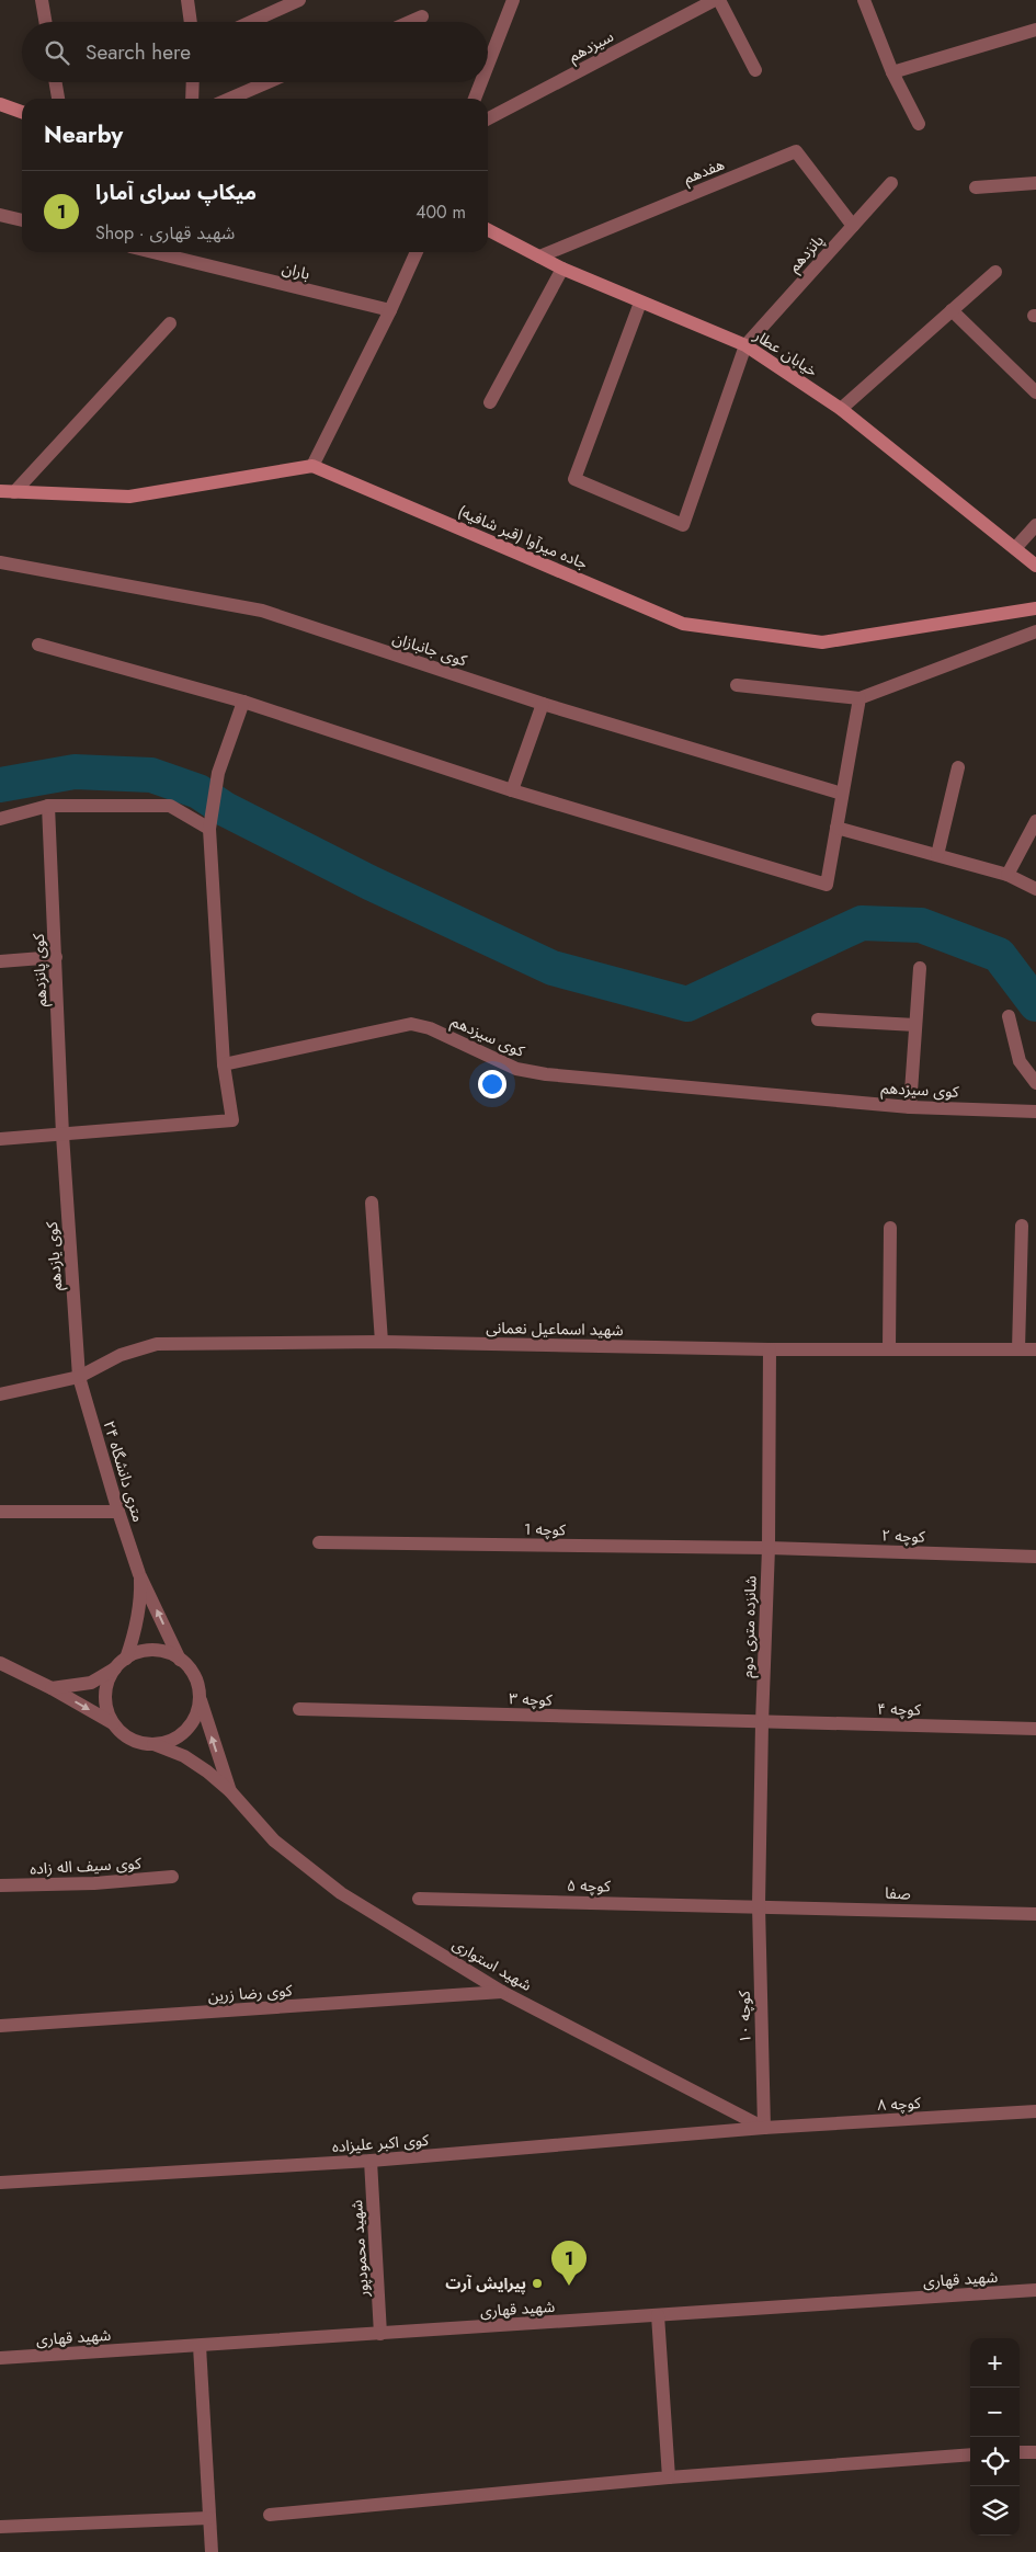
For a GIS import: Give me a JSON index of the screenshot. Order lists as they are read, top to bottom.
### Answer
{
  "streets": {
    "street": [
      "سیزدهم",
      "هفدهم",
      "پانزدهم",
      "باران",
      "خیابان عطار",
      "جاده میرآوا (قبر شافیه)",
      "کوی جانبازان",
      "کوی پانزدهم",
      "کوی سیزدهم",
      "کوی یازدهم",
      "شهید اسماعیل نعمانی",
      "۲۴ متری دانشگاه",
      "کوچه 1",
      "کوچه ۲",
      "شانزده متری دوم",
      "کوچه ۳",
      "کوچه ۴",
      "کوی سیف اله زاده",
      "کوچه ۵",
      "صفا",
      "شهید استواری",
      "کوی رضا زرین",
      "کوچه ۱۰",
      "کوچه ۸",
      "کوی اکبر علیزاده",
      "شهید محمودپور",
      "شهید قهاری"
    ]
  },
  "crossings": [
    ["هفدهم", "پانزدهم"],
    ["هفدهم", "خیابان عطار"],
    ["پانزدهم", "خیابان عطار"],
    ["کوی پانزدهم", "کوی یازدهم"],
    ["کوی یازدهم", "شهید اسماعیل نعمانی"],
    ["کوی یازدهم", "۲۴ متری دانشگاه"],
    ["شهید اسماعیل نعمانی", "۲۴ متری دانشگاه"],
    ["شهید اسماعیل نعمانی", "شانزده متری دوم"],
    ["۲۴ متری دانشگاه", "شهید استواری"],
    ["کوچه 1", "کوچه ۲"],
    ["کوچه 1", "شانزده متری دوم"],
    ["کوچه ۲", "شانزده متری دوم"],
    ["شانزده متری دوم", "کوچه ۳"],
    ["شانزده متری دوم", "کوچه ۴"],
    ["شانزده متری دوم", "کوچه ۵"],
    ["شانزده متری دوم", "صفا"],
    ["شانزده متری دوم", "کوچه ۱۰"],
    ["کوچه ۳", "کوچه ۴"],
    ["کوچه ۵", "صفا"],
    ["کوچه ۵", "کوچه ۱۰"],
    ["صفا", "کوچه ۱۰"],
    ["شهید استواری", "کوی رضا زرین"],
    ["شهید استواری", "کوچه ۱۰"],
    ["شهید استواری", "کوچه ۸"],
    ["شهید استواری", "کوی اکبر علیزاده"],
    ["کوچه ۱۰", "کوچه ۸"],
    ["کوچه ۱۰", "کوی اکبر علیزاده"],
    ["کوچه ۸", "کوی اکبر علیزاده"],
    ["کوی اکبر علیزاده", "شهید محمودپور"],
    ["شهید محمودپور", "شهید قهاری"]
  ],
  "places": ["پیرایش آرت"],
  "page": {
    "search": "Search here",
    "heading": "Nearby",
    "list": [
      {
        "mark": "1",
        "name": "میکاپ سرای آمارا",
        "note": "Shop · شهید قهاری",
        "value": "400 m"
      }
    ],
    "pins": "1",
    "map_buttons": ["+", "−"]
  }
}
